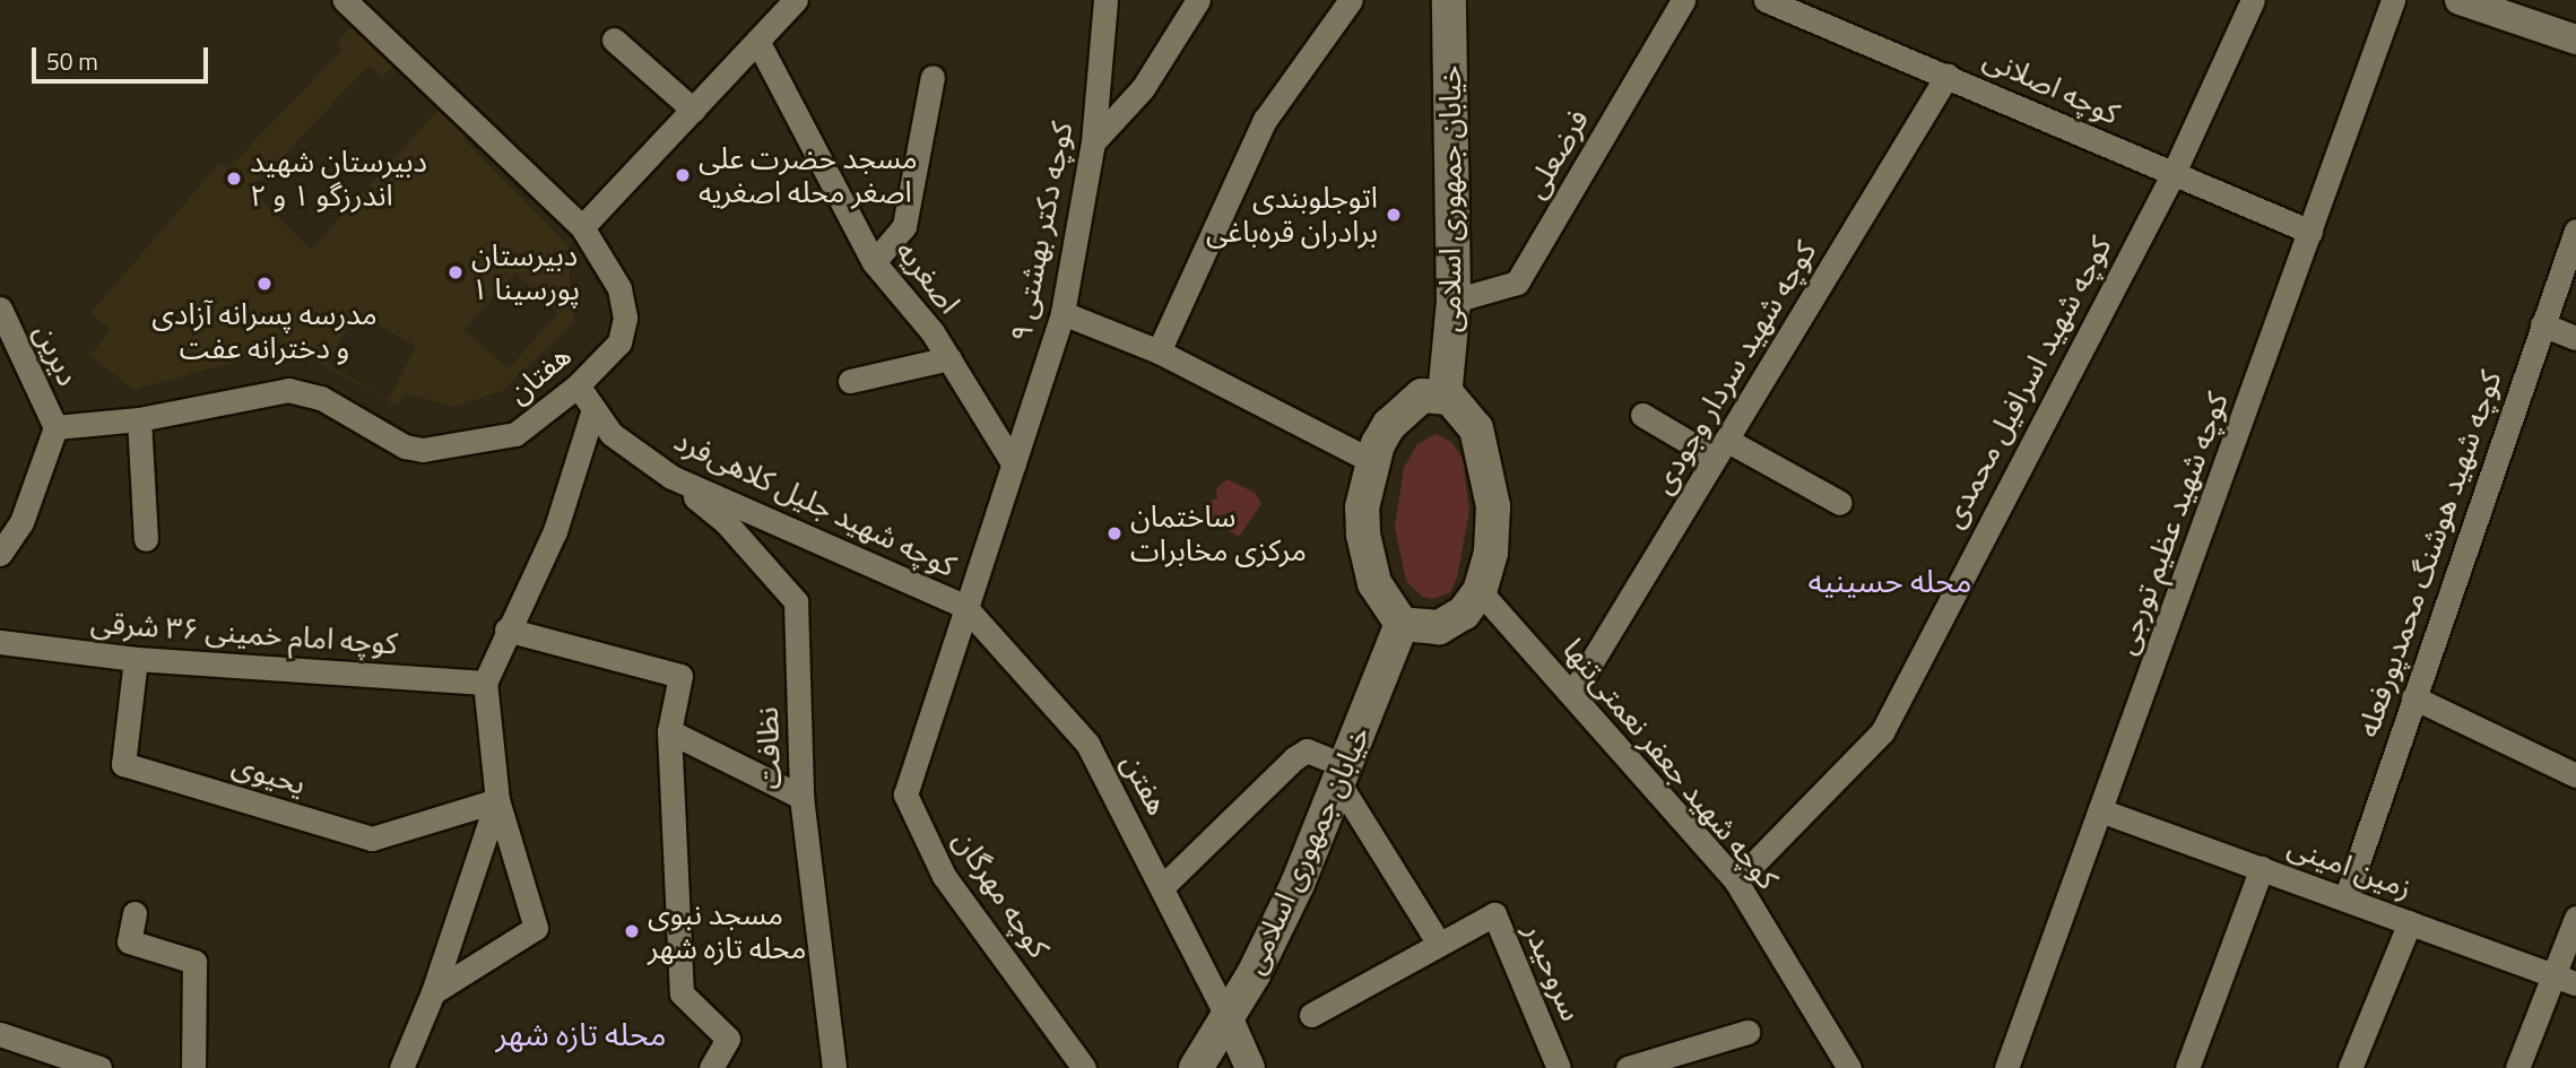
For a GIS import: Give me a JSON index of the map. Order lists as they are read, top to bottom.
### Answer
{
  "streets": {
    "main road": ["خیابان جمهوری اسلامی"],
    "street": [
      "کوچه اصلانی",
      "فرضعلی",
      "کوچه دکتر بهشتی ۹",
      "اصغریه",
      "دیرین",
      "کوچه شهید سردار وجودی",
      "هفتان",
      "کوچه شهید اسرافیل محمدی",
      "کوچه شهید جلیل کلاهی‌فرد",
      "کوچه شهید عظیم تورجی",
      "کوچه شهید هوشنگ محمدپورفعله",
      "کوچه امام خمینی ۳۶ شرقی",
      "نظافت",
      "کوچه شهید جعفر نعمتی‌تنها",
      "یحیوی",
      "هفتن",
      "زمین امینی",
      "کوچه مهرگان",
      "سروحیدر"
    ]
  },
  "crossings": [
    ["کوچه اصلانی", "کوچه شهید سردار وجودی"],
    ["کوچه اصلانی", "کوچه شهید اسرافیل محمدی"],
    ["کوچه اصلانی", "کوچه شهید عظیم تورجی"],
    ["فرضعلی", "خیابان جمهوری اسلامی"],
    ["خیابان جمهوری اسلامی", "کوچه شهید جعفر نعمتی‌تنها"],
    ["خیابان جمهوری اسلامی", "هفتن"],
    ["کوچه دکتر بهشتی ۹", "اصغریه"],
    ["کوچه دکتر بهشتی ۹", "کوچه شهید جلیل کلاهی‌فرد"],
    ["کوچه دکتر بهشتی ۹", "هفتن"],
    ["کوچه دکتر بهشتی ۹", "کوچه مهرگان"],
    ["دیرین", "هفتان"],
    ["کوچه شهید سردار وجودی", "کوچه شهید جعفر نعمتی‌تنها"],
    ["هفتان", "کوچه شهید جلیل کلاهی‌فرد"],
    ["کوچه شهید اسرافیل محمدی", "کوچه شهید جعفر نعمتی‌تنها"],
    ["کوچه شهید جلیل کلاهی‌فرد", "نظافت"],
    ["کوچه شهید جلیل کلاهی‌فرد", "هفتن"],
    ["کوچه شهید جلیل کلاهی‌فرد", "کوچه مهرگان"],
    ["کوچه شهید عظیم تورجی", "زمین امینی"],
    ["کوچه شهید هوشنگ محمدپورفعله", "زمین امینی"],
    ["کوچه امام خمینی ۳۶ شرقی", "یحیوی"],
    ["هفتن", "کوچه مهرگان"]
  ],
  "districts": ["محله حسینیه", "محله تازه شهر"],
  "places": [
    "مسجد حضرت علی اصغر محله اصغریه",
    "دبیرستان شهید اندرزگو ۱ و ۲",
    "اتوجلوبندی برادران قره‌باغی",
    "دبیرستان پورسینا ۱",
    "مدرسه پسرانه آزادی و دخترانه عفت",
    "ساختمان مرکزی مخابرات",
    "مسجد نبوی محله تازه شهر"
  ],
  "scale_bar": "50 m"
}
